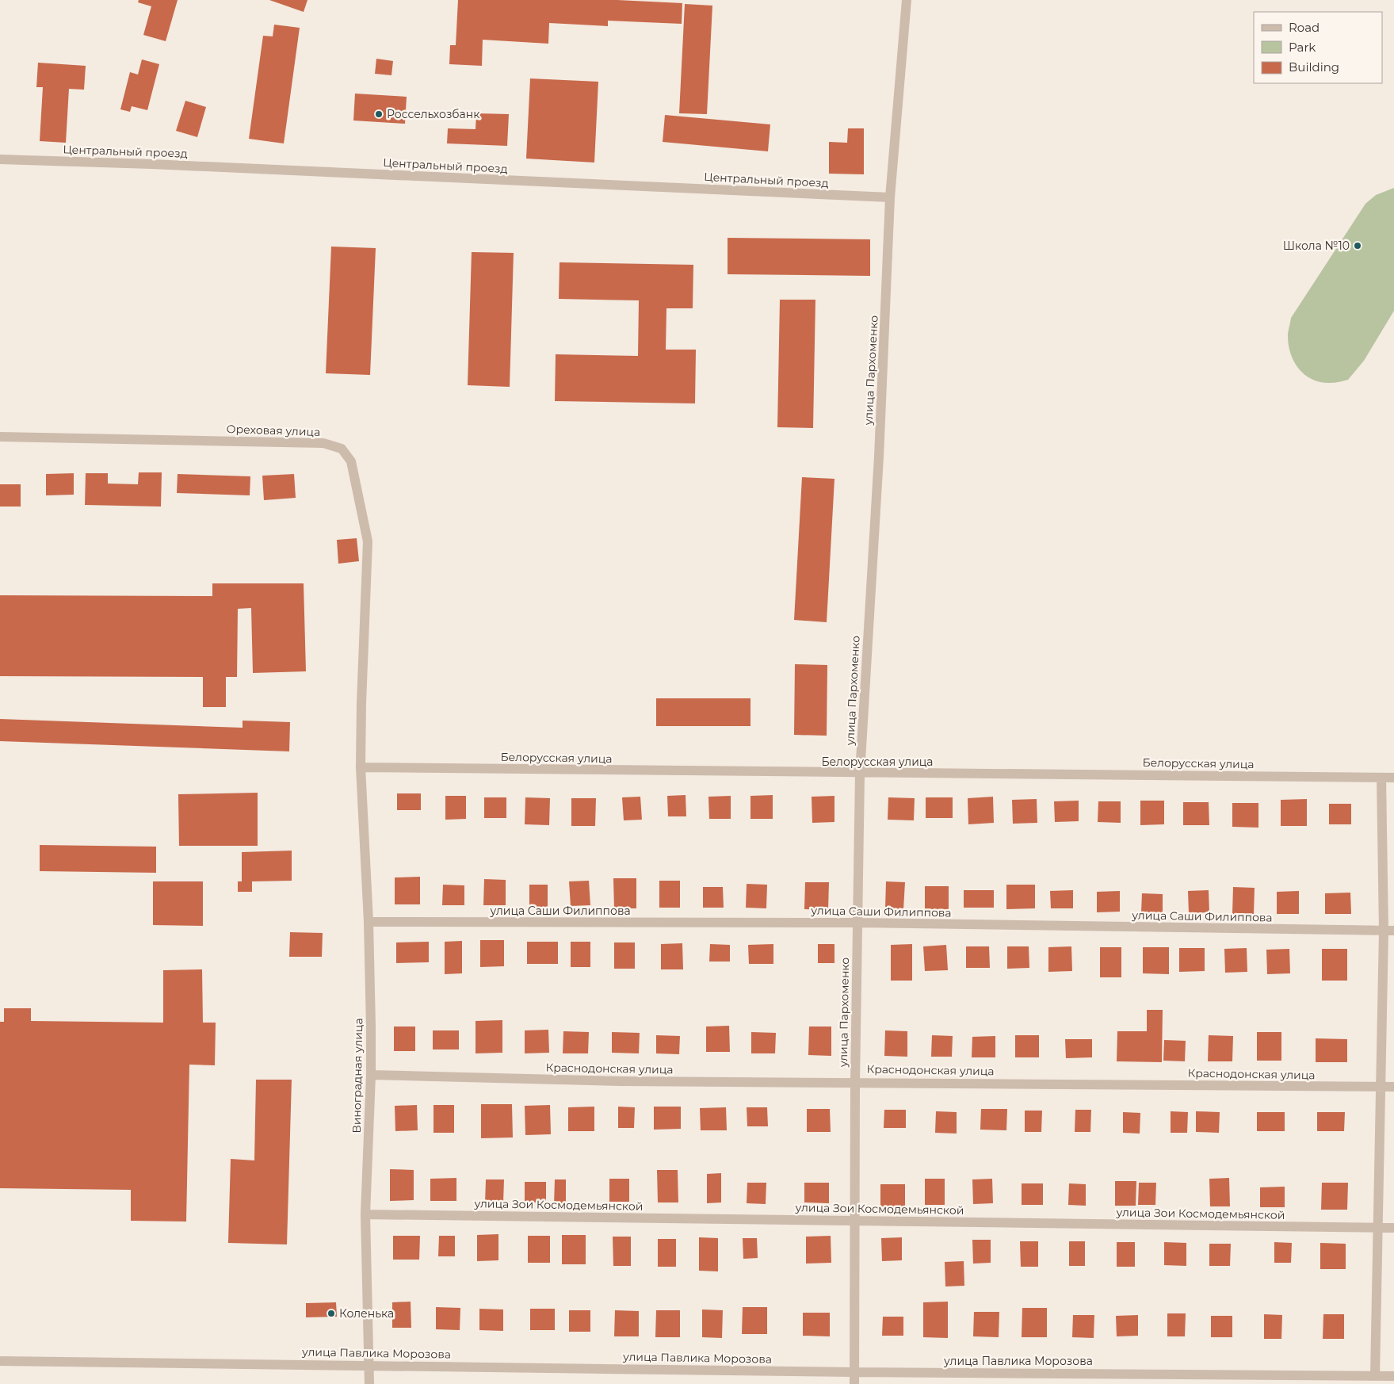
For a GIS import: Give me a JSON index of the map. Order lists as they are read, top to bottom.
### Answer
{
  "streets": {
    "street": [
      "Центральный проезд",
      "улица Пархоменко",
      "Ореховая улица",
      "Белорусская улица",
      "улица Саши Филиппова",
      "Краснодонская улица",
      "Виноградная улица",
      "улица Зои Космодемьянской",
      "улица Павлика Морозова"
    ]
  },
  "crossings": [
    ["Центральный проезд", "улица Пархоменко"],
    ["улица Пархоменко", "Белорусская улица"],
    ["улица Пархоменко", "улица Саши Филиппова"],
    ["улица Пархоменко", "Краснодонская улица"],
    ["улица Пархоменко", "улица Зои Космодемьянской"],
    ["улица Пархоменко", "улица Павлика Морозова"],
    ["Ореховая улица", "Белорусская улица"],
    ["Ореховая улица", "Виноградная улица"],
    ["Белорусская улица", "Виноградная улица"],
    ["улица Саши Филиппова", "Виноградная улица"],
    ["Краснодонская улица", "Виноградная улица"],
    ["Виноградная улица", "улица Зои Космодемьянской"],
    ["Виноградная улица", "улица Павлика Морозова"]
  ],
  "places": ["Россельхозбанк", "Школа №10", "Коленька"],
  "legend": ["Road", "Park", "Building"]
}
